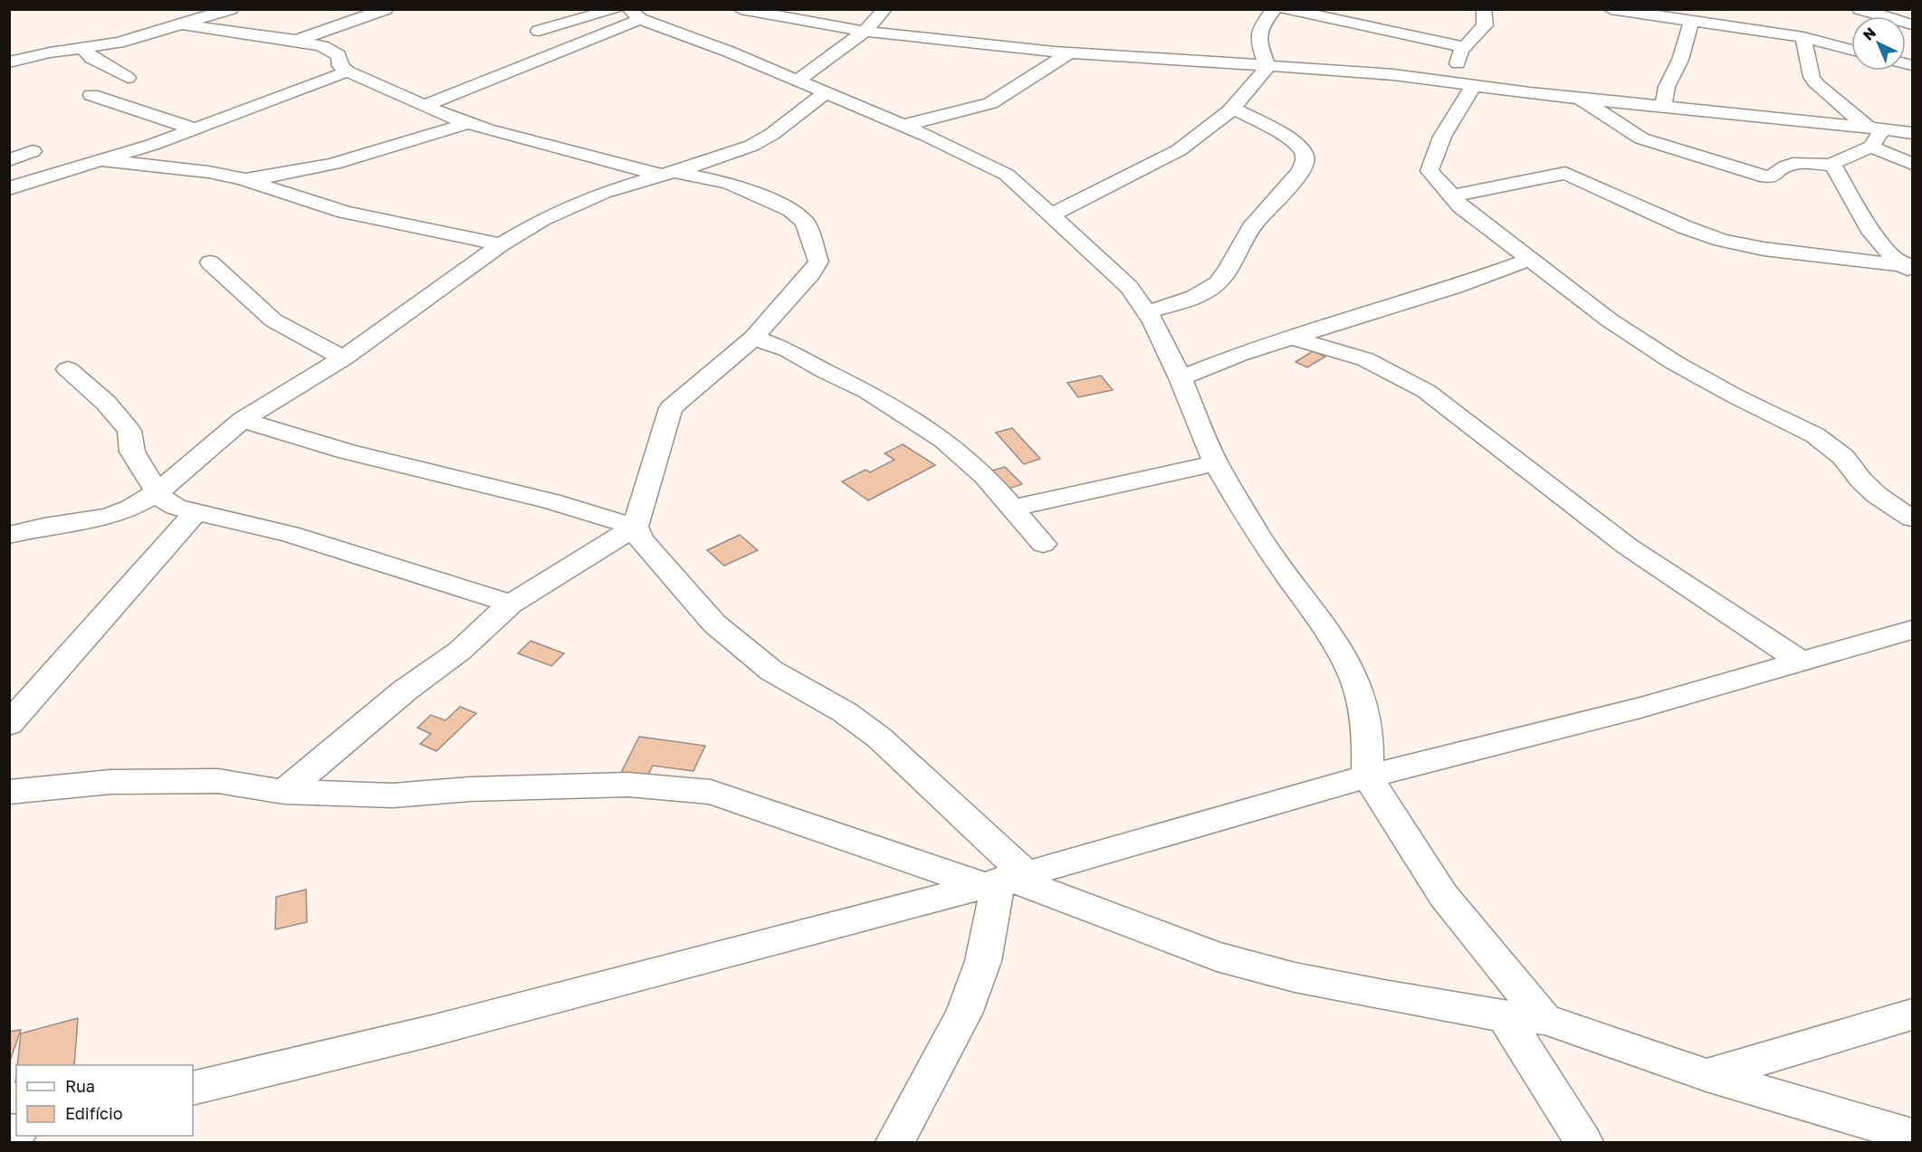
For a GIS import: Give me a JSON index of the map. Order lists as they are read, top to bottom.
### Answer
{
  "legend": ["Rua", "Edifício"],
  "north": "top left"
}
